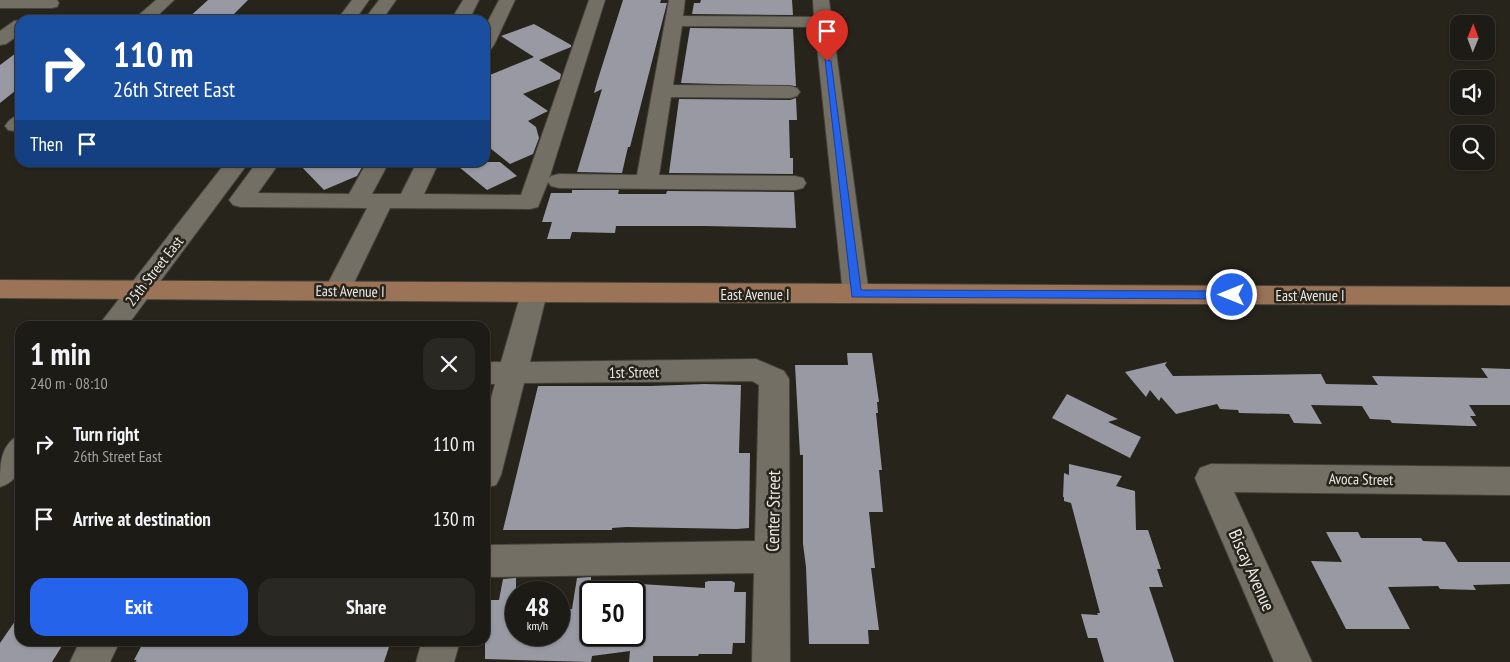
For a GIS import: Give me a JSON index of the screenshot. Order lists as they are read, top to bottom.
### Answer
{
  "streets": {
    "main road": ["East Avenue I"],
    "street": [
      "25th Street East",
      "1st Street",
      "Avoca Street",
      "Center Street",
      "Biscay Avenue"
    ]
  },
  "crossings": [
    ["25th Street East", "East Avenue I"],
    ["1st Street", "Center Street"],
    ["Avoca Street", "Biscay Avenue"]
  ],
  "north": "top",
  "page": {
    "turn": ["110 m", "26th Street East"],
    "then": "Then",
    "heading": ["1 min", "240 m · 08:10"],
    "list": [
      {
        "name": "Turn right",
        "note": "26th Street East",
        "value": "110 m"
      },
      {
        "name": "Arrive at destination",
        "value": "130 m"
      }
    ],
    "buttons": ["Exit", "Share"],
    "speed": "48 km/h",
    "limit": "50"
  }
}
